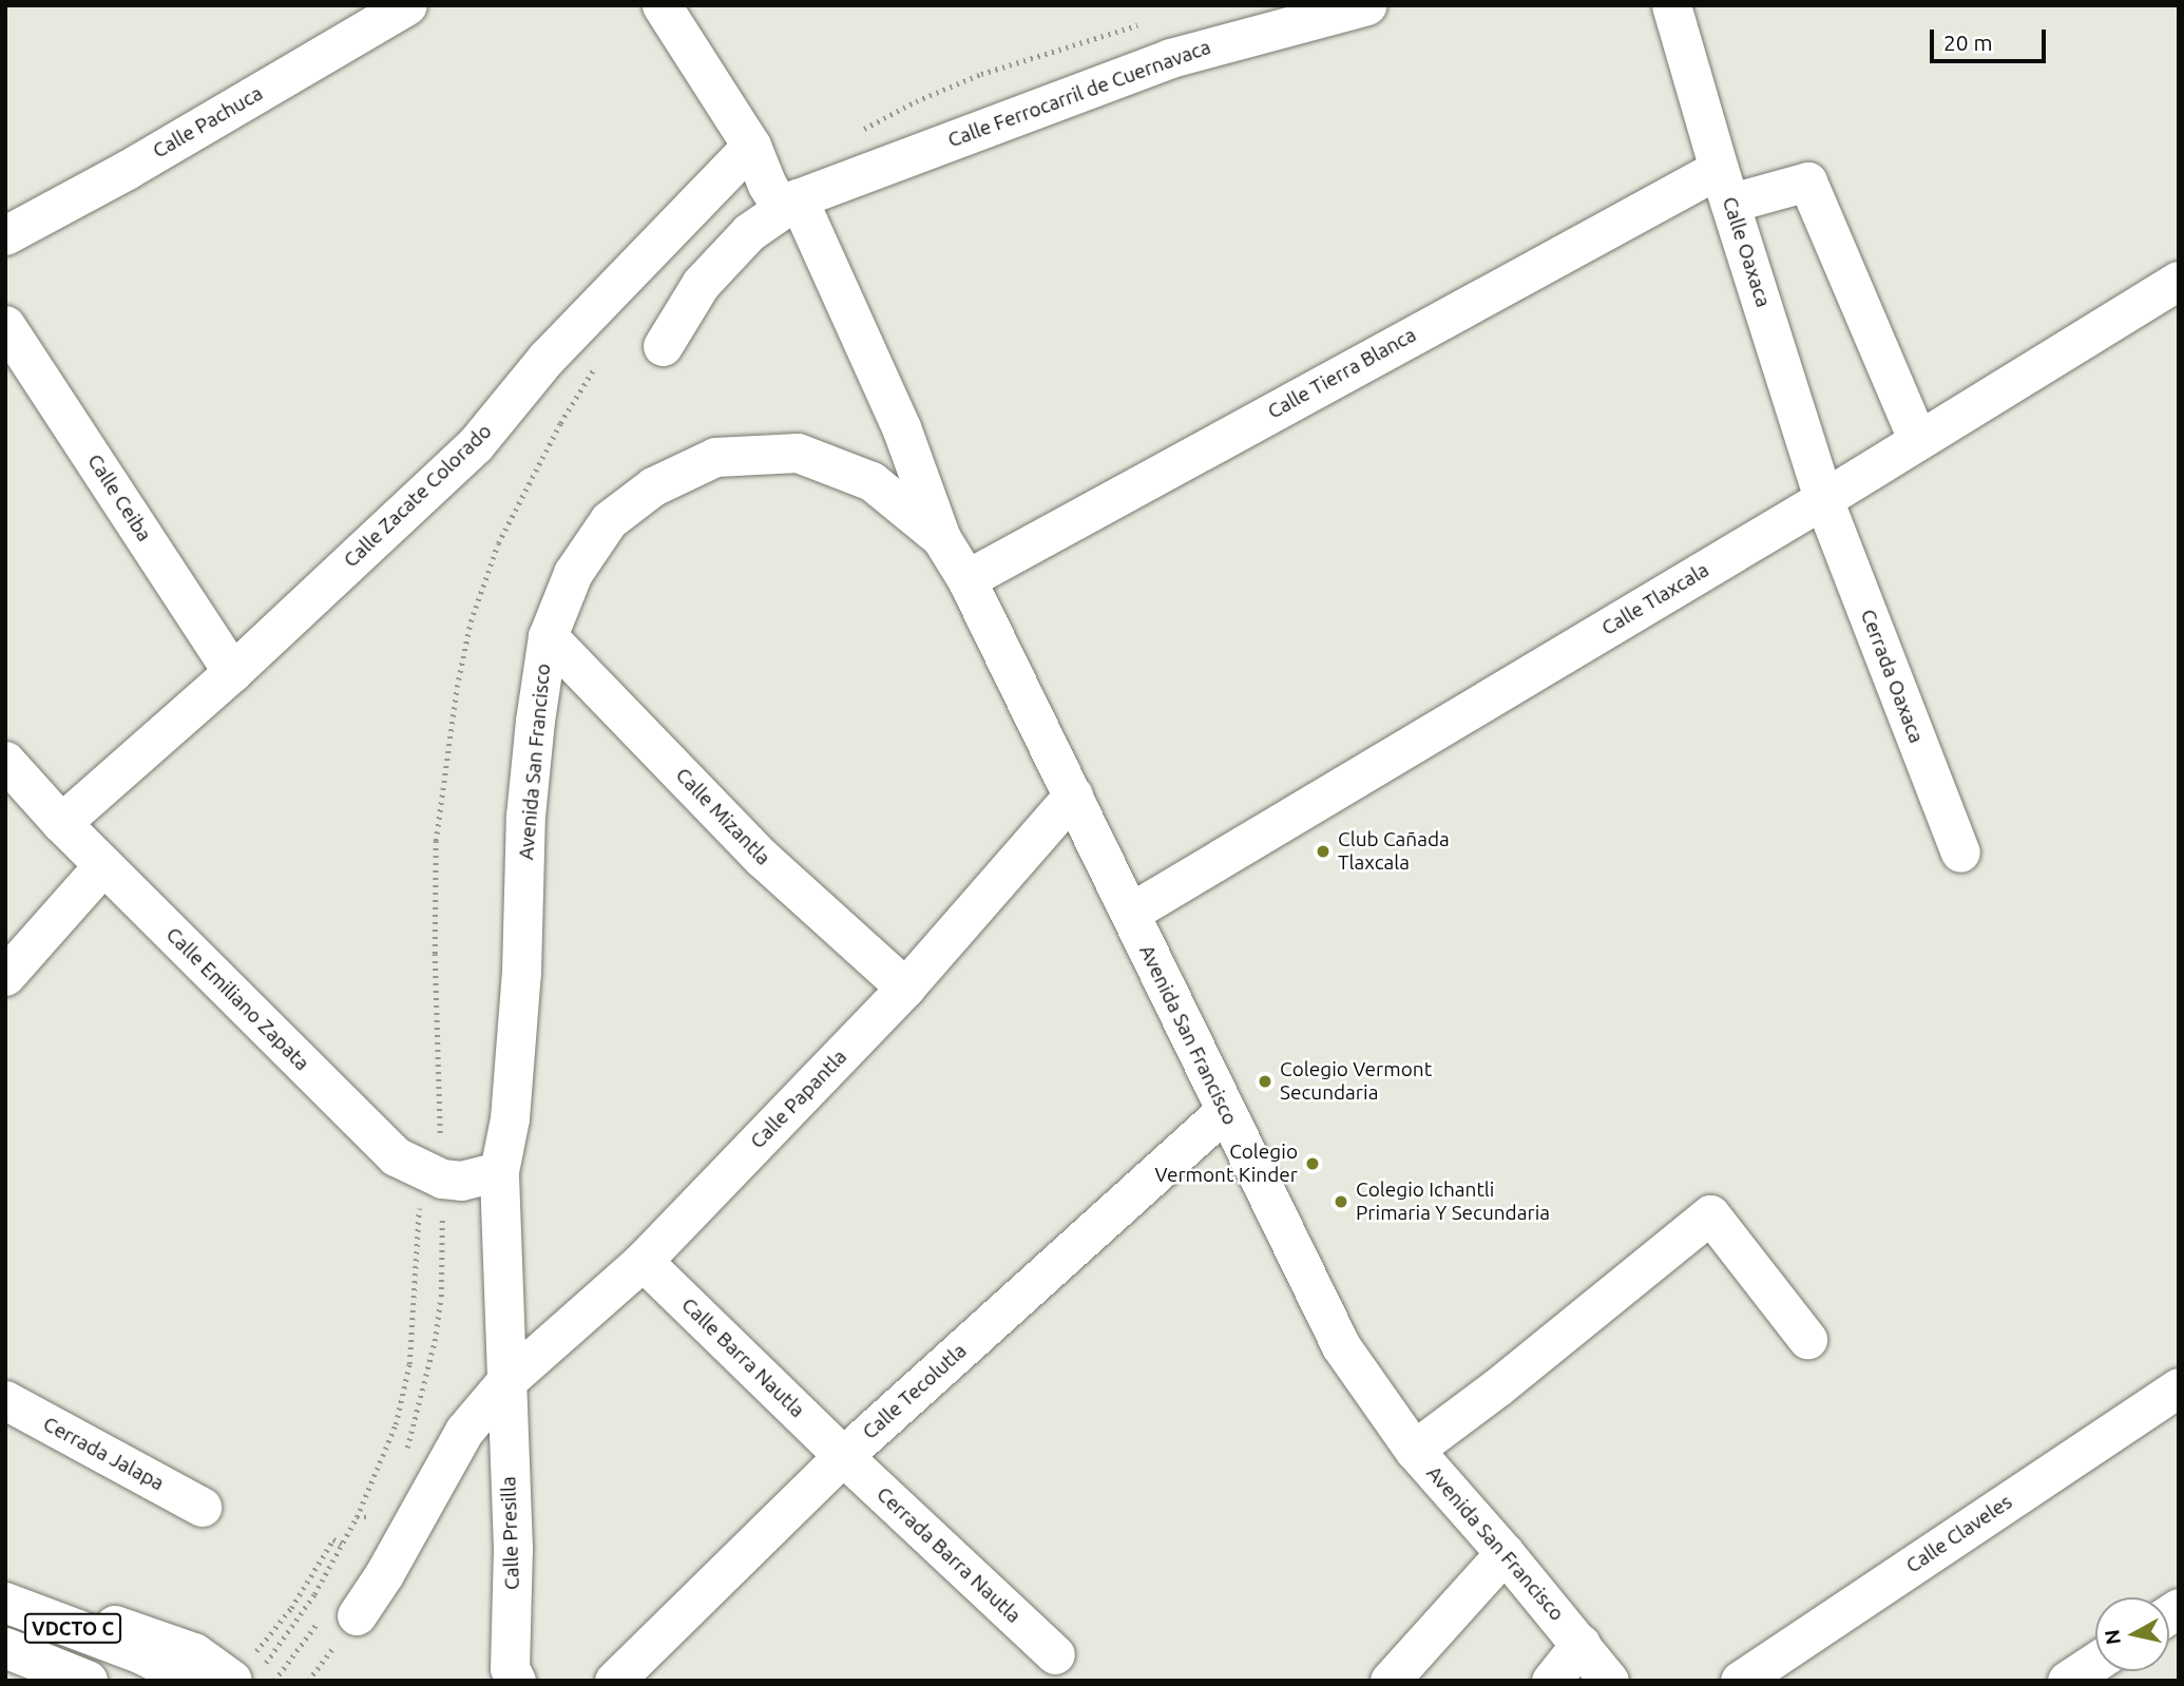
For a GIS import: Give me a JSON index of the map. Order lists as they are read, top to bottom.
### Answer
{
  "streets": {
    "main road": ["VDCTO C"],
    "street": [
      "Calle Ferrocarril de Cuernavaca",
      "Calle Pachuca",
      "Calle Oaxaca",
      "Calle Tierra Blanca",
      "Calle Zacate Colorado",
      "Calle Ceiba",
      "Calle Tlaxcala",
      "Cerrada Oaxaca",
      "Avenida San Francisco",
      "Calle Mizantla",
      "Calle Emiliano Zapata",
      "Calle Papantla",
      "Calle Barra Nautla",
      "Calle Tecolutla",
      "Cerrada Jalapa",
      "Calle Presilla",
      "Calle Claveles",
      "Cerrada Barra Nautla"
    ]
  },
  "crossings": [
    ["Calle Ferrocarril de Cuernavaca", "Avenida San Francisco"],
    ["Calle Oaxaca", "Calle Tierra Blanca"],
    ["Calle Oaxaca", "Calle Tlaxcala"],
    ["Calle Oaxaca", "Cerrada Oaxaca"],
    ["Calle Tierra Blanca", "Calle Tlaxcala"],
    ["Calle Tierra Blanca", "Avenida San Francisco"],
    ["Calle Zacate Colorado", "Calle Ceiba"],
    ["Calle Zacate Colorado", "Avenida San Francisco"],
    ["Calle Zacate Colorado", "Calle Emiliano Zapata"],
    ["Calle Tlaxcala", "Cerrada Oaxaca"],
    ["Calle Tlaxcala", "Avenida San Francisco"],
    ["Avenida San Francisco", "Calle Mizantla"],
    ["Avenida San Francisco", "Calle Emiliano Zapata"],
    ["Avenida San Francisco", "Calle Papantla"],
    ["Avenida San Francisco", "Calle Tecolutla"],
    ["Calle Mizantla", "Calle Papantla"],
    ["Calle Papantla", "Calle Barra Nautla"],
    ["Calle Papantla", "Calle Presilla"],
    ["Calle Barra Nautla", "Calle Tecolutla"],
    ["Calle Barra Nautla", "Cerrada Barra Nautla"],
    ["Calle Tecolutla", "Cerrada Barra Nautla"]
  ],
  "places": [
    "Club Cañada Tlaxcala",
    "Colegio Vermont Secundaria",
    "Colegio Vermont Kinder",
    "Colegio Ichantli Primaria Y Secundaria"
  ],
  "scale_bar": "20 m",
  "north": "left"
}
